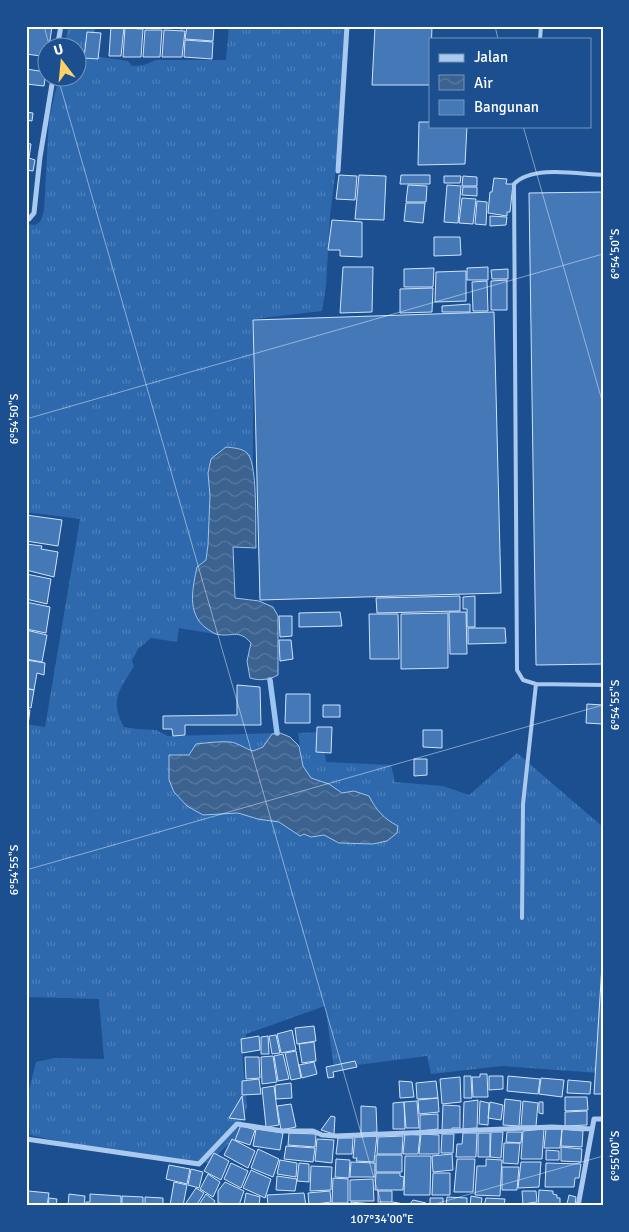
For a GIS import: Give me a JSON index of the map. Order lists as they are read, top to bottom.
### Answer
{
  "legend": ["Jalan", "Air", "Bangunan"],
  "north": "top",
  "coordinates": [
    "6°54'50\"S",
    "6°54'55\"S",
    "6°55'00\"S",
    "107°34'00\"E"
  ]
}
